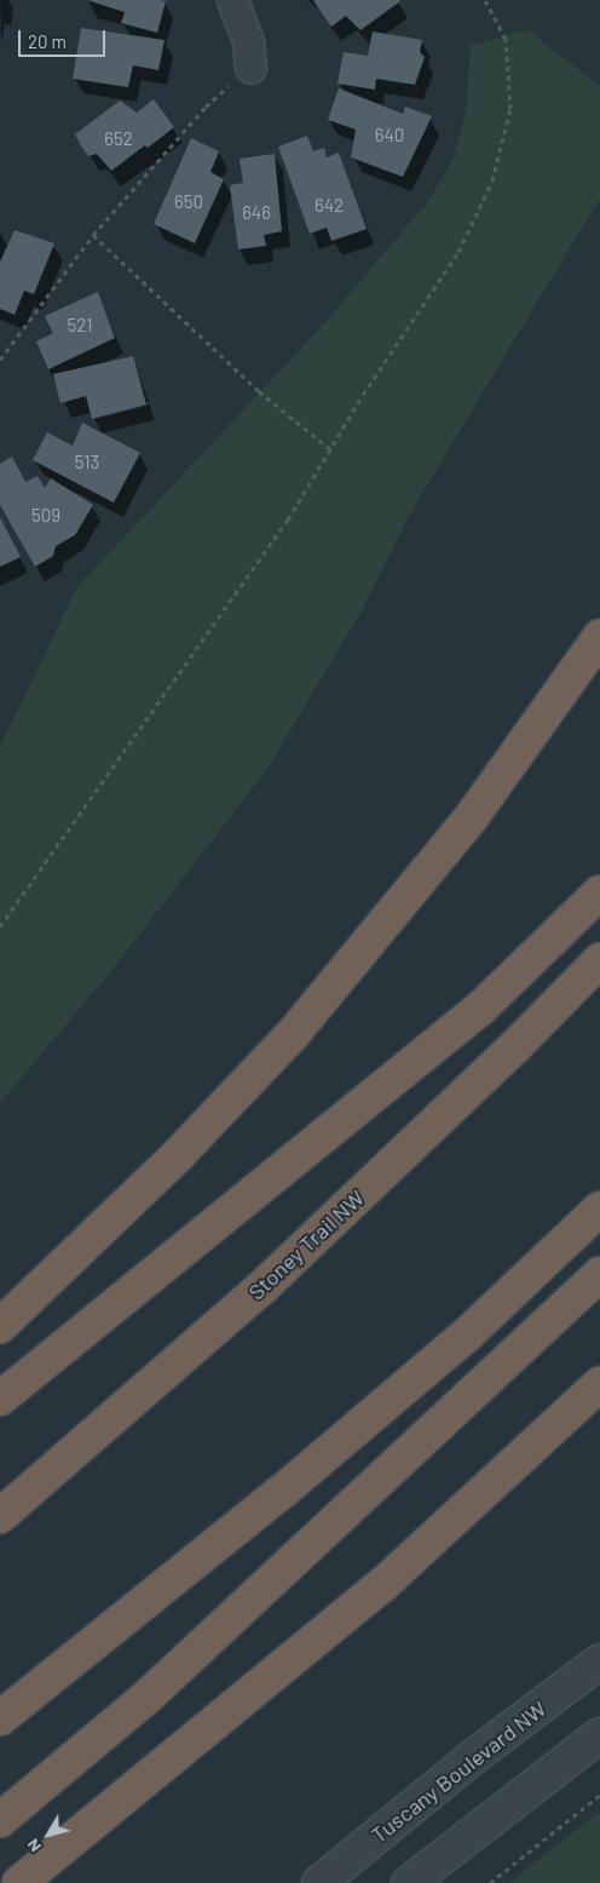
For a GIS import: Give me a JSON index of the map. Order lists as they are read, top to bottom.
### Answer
{
  "streets": {
    "highway": ["Stoney Trail NW"],
    "street": ["Tuscany Boulevard NW"]
  },
  "house_numbers": [
    "640",
    "652",
    "650",
    "642",
    "646",
    "521",
    "513",
    "509"
  ],
  "scale_bar": "20 m",
  "north": "bottom left"
}
